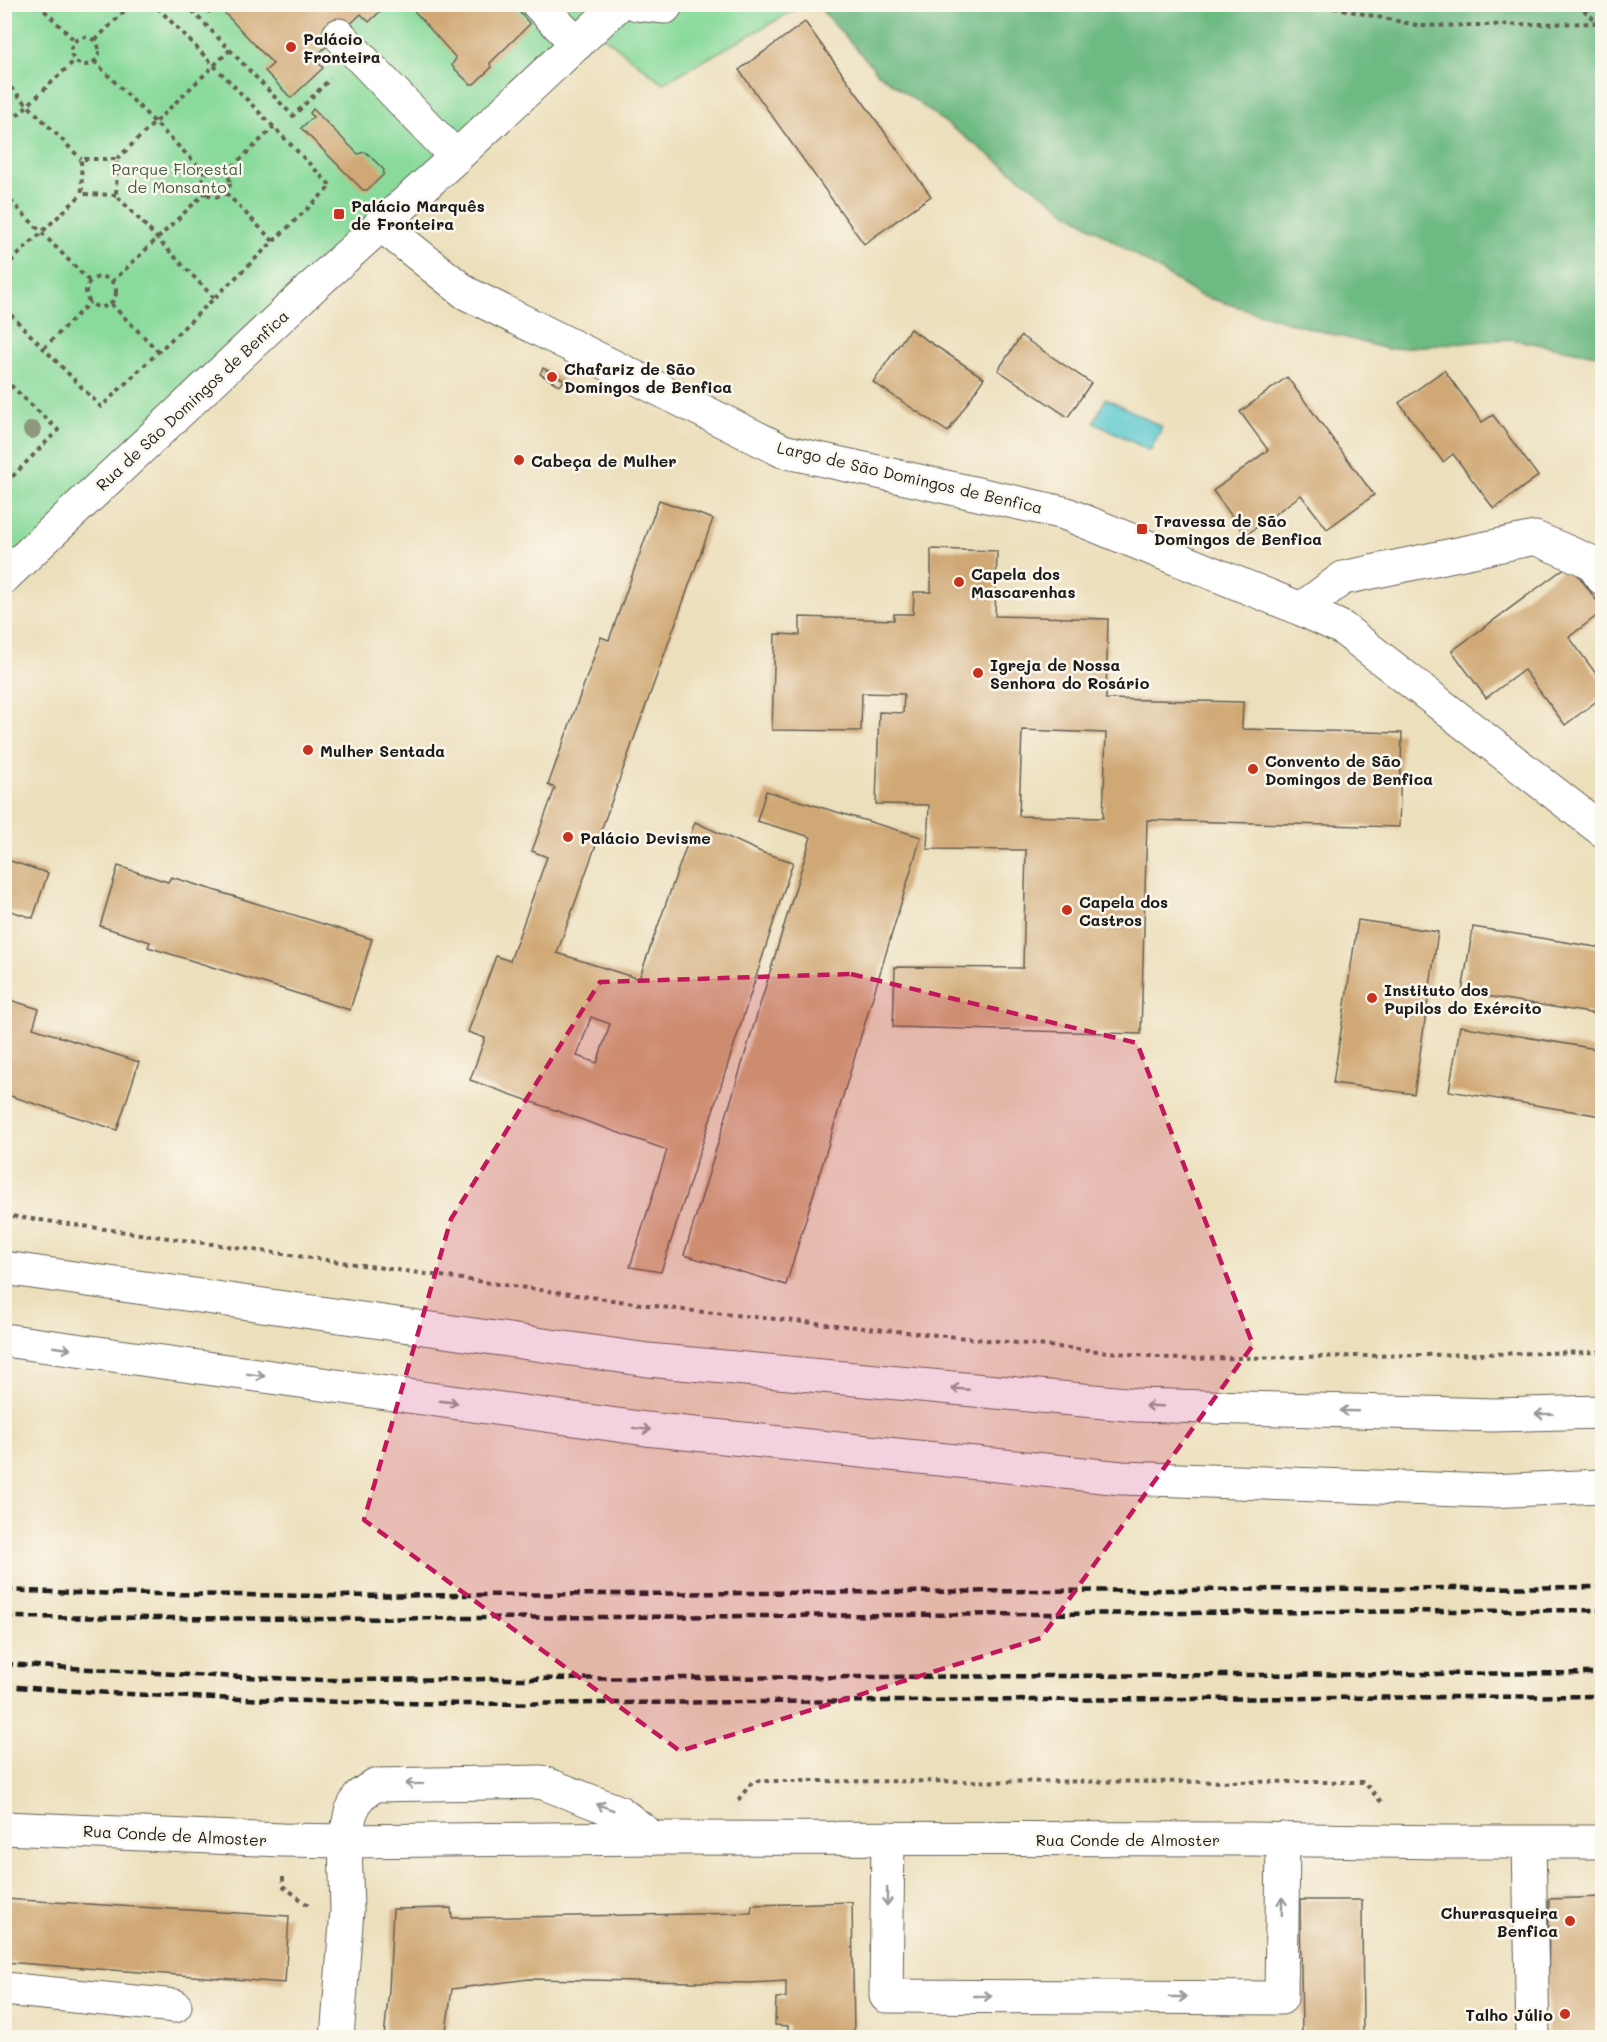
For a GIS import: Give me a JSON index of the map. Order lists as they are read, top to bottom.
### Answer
{
  "streets": {
    "main road": ["Rua de São Domingos de Benfica", "Largo de São Domingos de Benfica", "Rua Conde de Almoster"]
  },
  "crossings": [
    ["Rua de São Domingos de Benfica", "Largo de São Domingos de Benfica"]
  ],
  "parks": ["Parque Florestal de Monsanto"],
  "places": {
    "other": [
      "Palácio Fronteira",
      "Chafariz de São Domingos de Benfica",
      "Cabeça de Mulher",
      "Capela dos Mascarenhas",
      "Igreja de Nossa Senhora do Rosário",
      "Mulher Sentada",
      "Convento de São Domingos de Benfica",
      "Palácio Devisme",
      "Capela dos Castros",
      "Instituto dos Pupilos do Exército",
      "Churrasqueira Benfica",
      "Talho Júlio"
    ],
    "transit": ["Palácio Marquês de Fronteira", "Travessa de São Domingos de Benfica"]
  }
}
